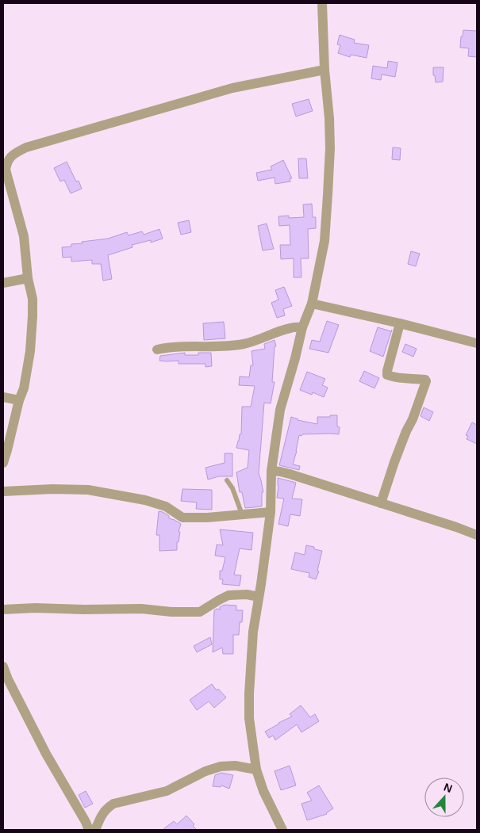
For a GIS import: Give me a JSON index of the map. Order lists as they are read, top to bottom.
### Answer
{
  "north": "top"
}
